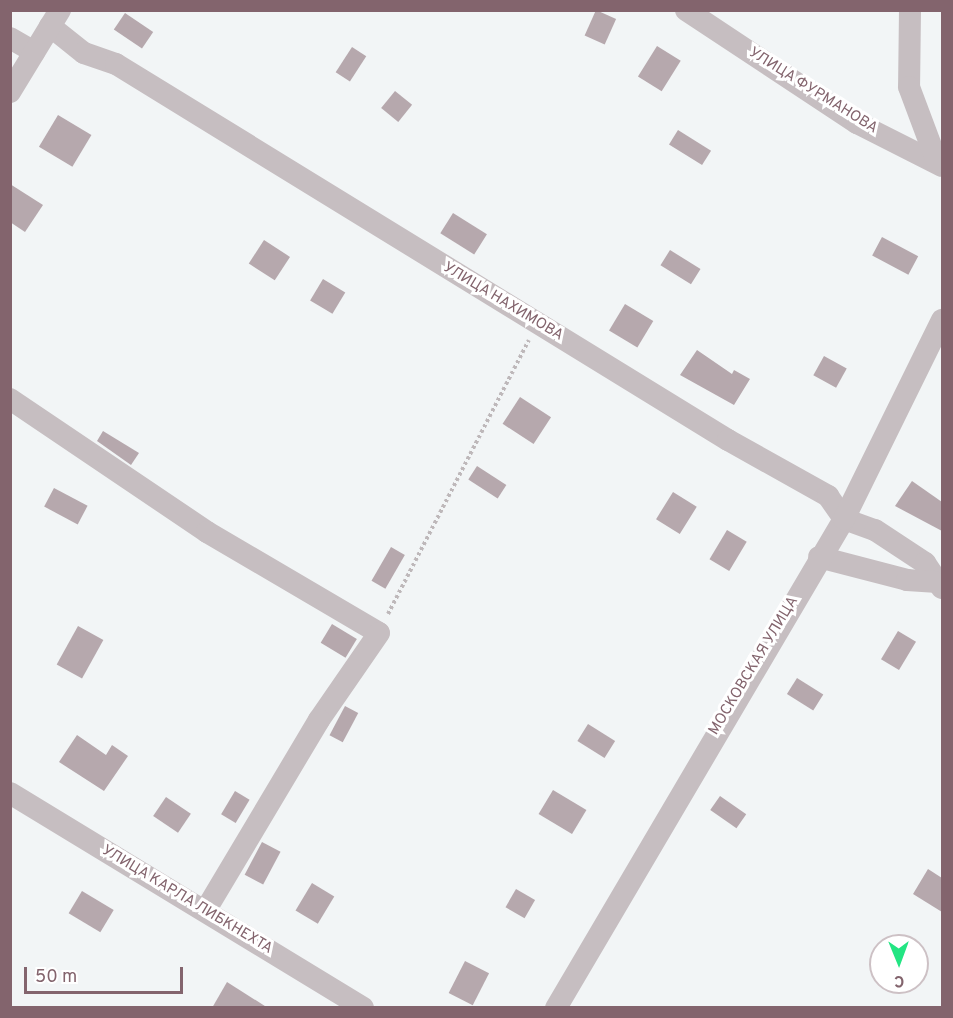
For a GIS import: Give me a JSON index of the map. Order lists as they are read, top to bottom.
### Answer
{
  "streets": {
    "street": [
      "УЛИЦА ФУРМАНОВА",
      "УЛИЦА НАХИМОВА",
      "МОСКОВСКАЯ УЛИЦА",
      "УЛИЦА КАРЛА ЛИБКНЕХТА"
    ]
  },
  "crossings": [
    ["УЛИЦА НАХИМОВА", "МОСКОВСКАЯ УЛИЦА"]
  ],
  "scale_bar": "50 m",
  "north": "bottom"
}
